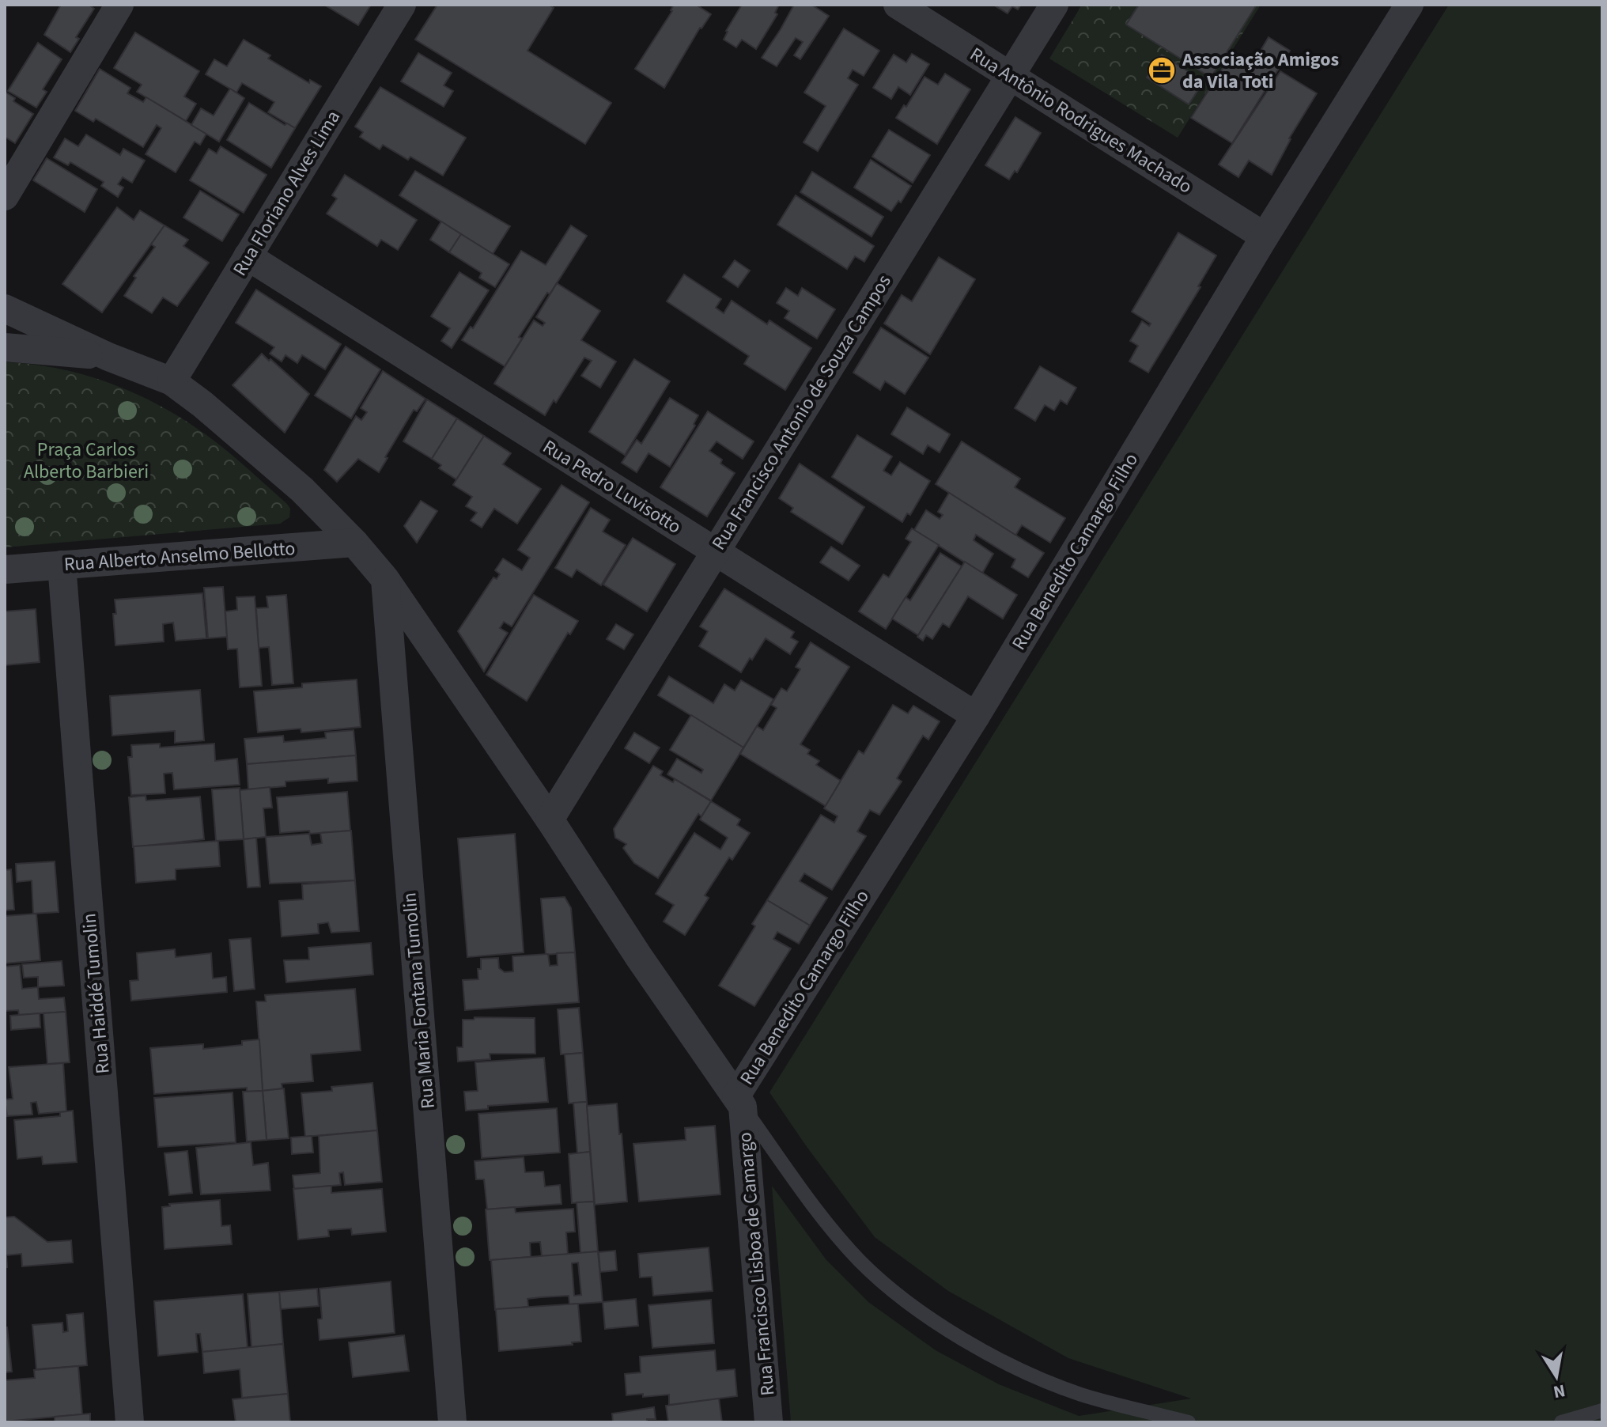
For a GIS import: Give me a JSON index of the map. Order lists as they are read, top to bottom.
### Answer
{
  "streets": {
    "street": [
      "Rua Antônio Rodrigues Machado",
      "Rua Floriano Alves Lima",
      "Rua Francisco Antonio de Souza Campos",
      "Rua Pedro Luvisotto",
      "Rua Benedito Camargo Filho",
      "Rua Alberto Anselmo Bellotto",
      "Rua Haiddé Tumolin",
      "Rua Maria Fontana Tumolin",
      "Rua Francisco Lisboa de Camargo"
    ]
  },
  "crossings": [
    ["Rua Antônio Rodrigues Machado", "Rua Francisco Antonio de Souza Campos"],
    ["Rua Antônio Rodrigues Machado", "Rua Benedito Camargo Filho"],
    ["Rua Floriano Alves Lima", "Rua Pedro Luvisotto"],
    ["Rua Francisco Antonio de Souza Campos", "Rua Pedro Luvisotto"],
    ["Rua Pedro Luvisotto", "Rua Benedito Camargo Filho"],
    ["Rua Benedito Camargo Filho", "Rua Francisco Lisboa de Camargo"],
    ["Rua Alberto Anselmo Bellotto", "Rua Haiddé Tumolin"]
  ],
  "parks": ["Praça Carlos Alberto Barbieri"],
  "places": {
    "office": ["Associação Amigos da Vila Toti"]
  },
  "north": "bottom"
}
